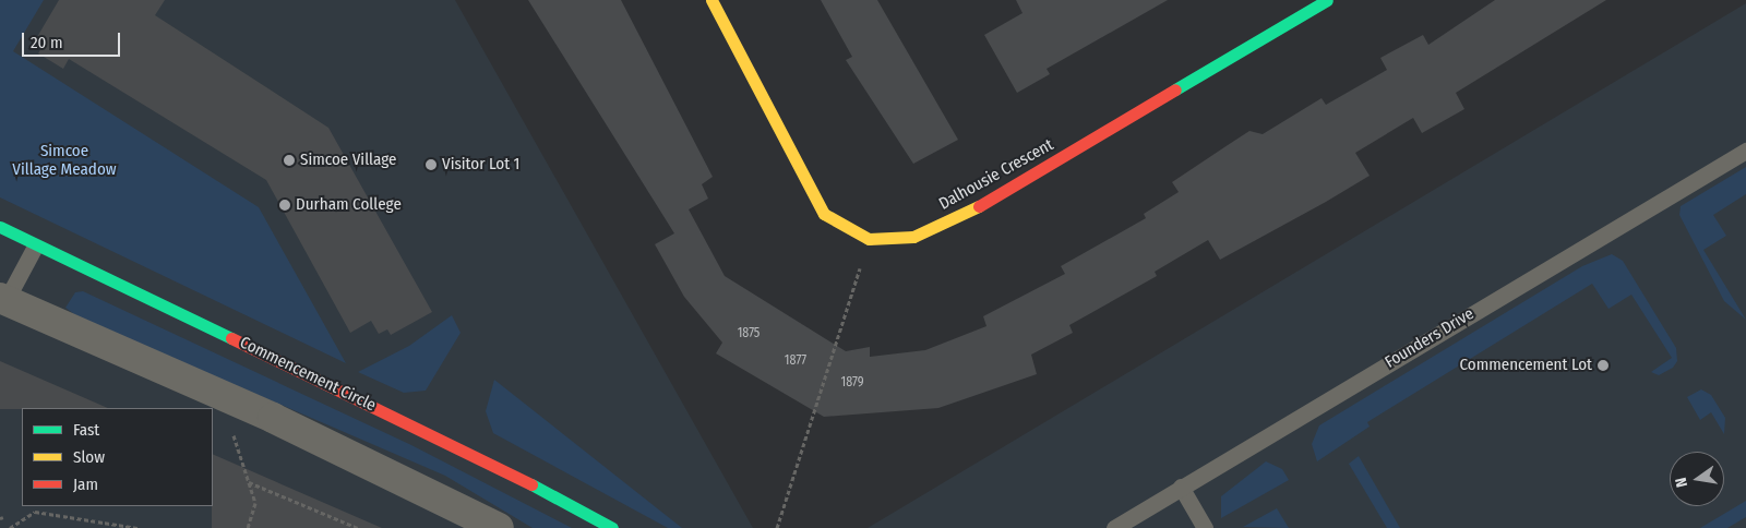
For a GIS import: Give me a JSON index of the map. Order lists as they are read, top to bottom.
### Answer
{
  "streets": {
    "street": ["Dalhousie Crescent", "Commencement Circle"],
    "lane": ["Founders Drive"]
  },
  "parks": ["Simcoe Village Meadow"],
  "places": [
    "Simcoe Village",
    "Visitor Lot 1",
    "Durham College",
    "Commencement Lot"
  ],
  "house_numbers": ["1875", "1877", "1879"],
  "legend": ["Fast", "Slow", "Jam"],
  "scale_bar": "20 m",
  "north": "left"
}
